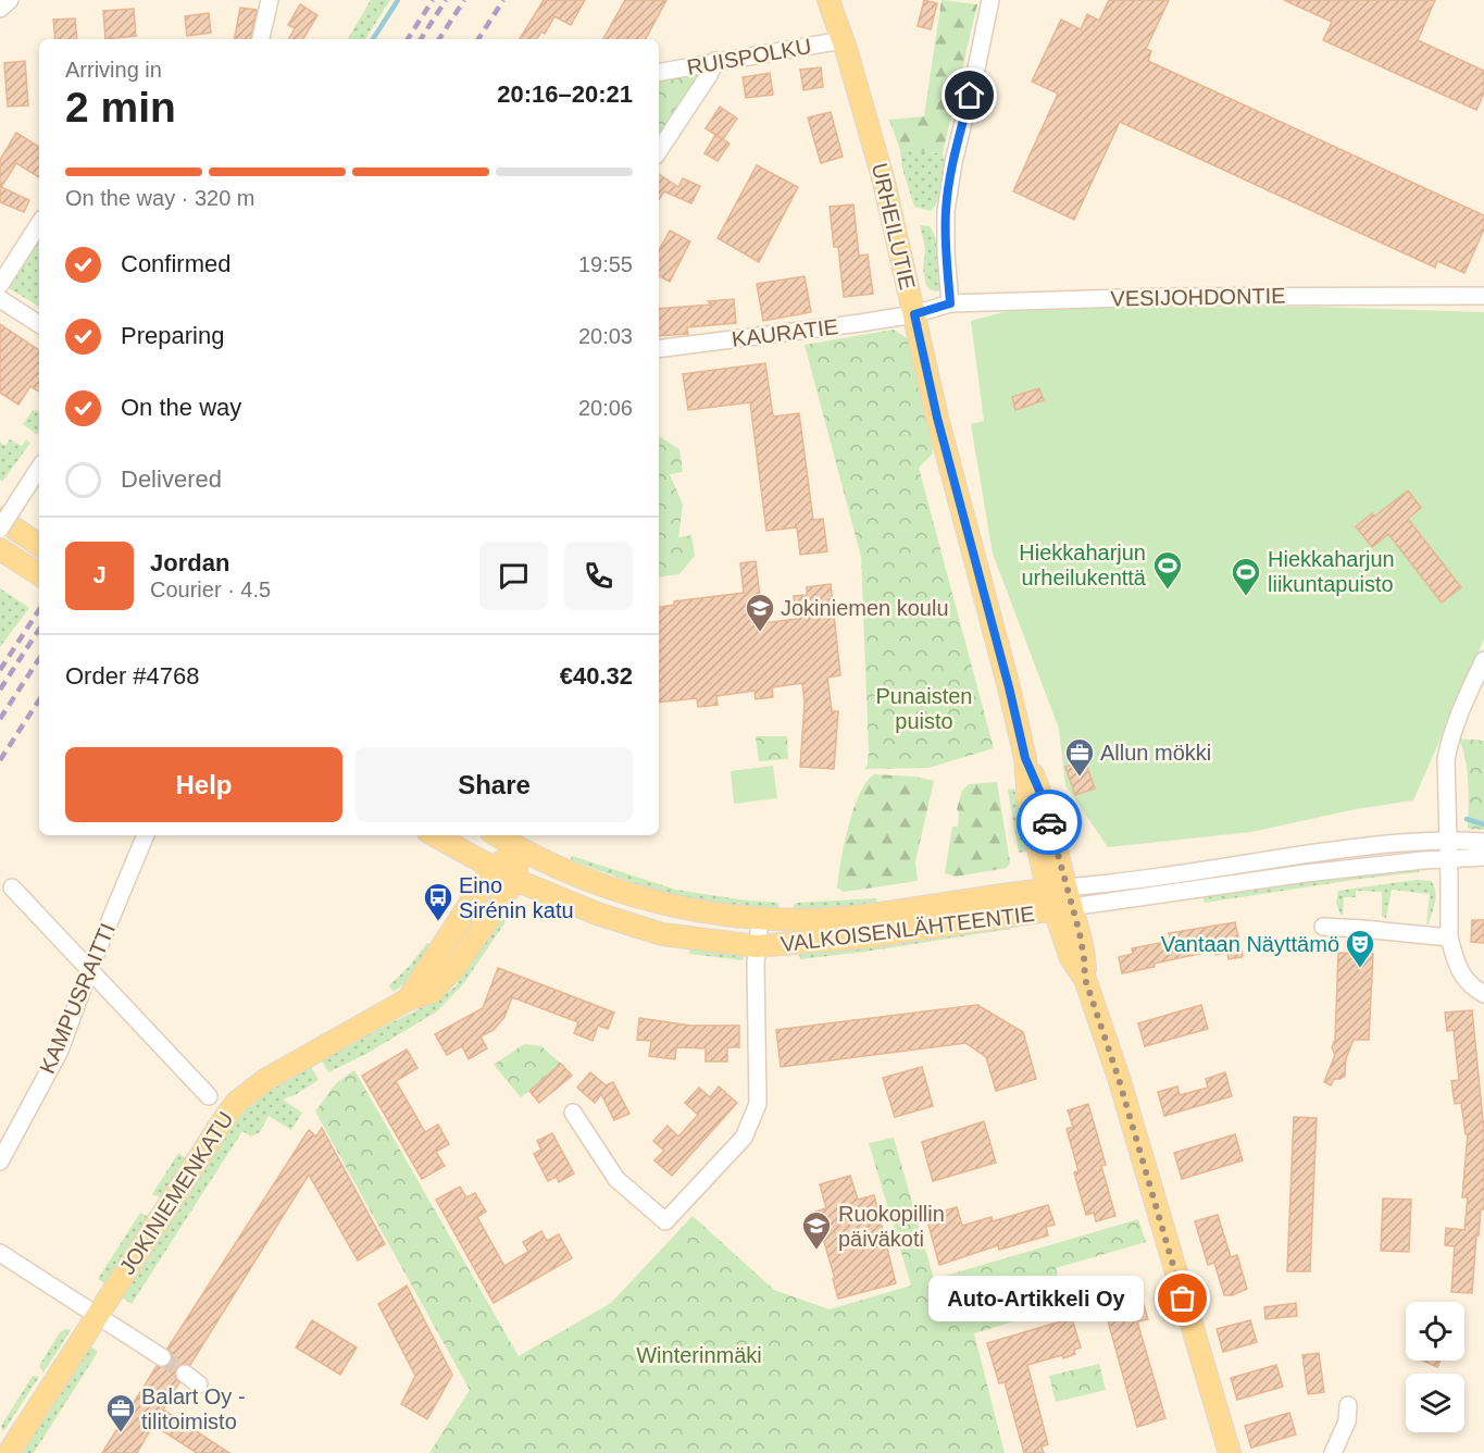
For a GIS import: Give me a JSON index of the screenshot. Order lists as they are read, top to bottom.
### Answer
{
  "streets": {
    "main road": ["URHEILUTIE", "VALKOISENLÄHTEENTIE", "JOKINIEMENKATU"],
    "street": [
      "RUISPOLKU",
      "VESIJOHDONTIE",
      "KAURATIE",
      "KAMPUSRAITTI"
    ]
  },
  "crossings": [
    ["RUISPOLKU", "URHEILUTIE"],
    ["URHEILUTIE", "VESIJOHDONTIE"],
    ["URHEILUTIE", "KAURATIE"],
    ["URHEILUTIE", "VALKOISENLÄHTEENTIE"],
    ["VESIJOHDONTIE", "KAURATIE"],
    ["VALKOISENLÄHTEENTIE", "JOKINIEMENKATU"]
  ],
  "parks": ["Punaisten puisto", "Winterinmäki"],
  "places": {
    "sports": ["Hiekkaharjun urheilukenttä", "Hiekkaharjun liikuntapuisto"],
    "school or university": ["Jokiniemen koulu", "Ruokopillin päiväkoti"],
    "office": ["Allun mökki", "Balart Oy - tilitoimisto"],
    "bus stop": ["Eino Sirénin katu"],
    "theatre": ["Vantaan Näyttämö"],
    "other": ["Auto-Artikkeli Oy"]
  },
  "page": {
    "heading": ["2 min", "Arriving in", "20:16–20:21"],
    "panel": [
      "Jordan",
      "Courier · 4.5",
      "Order #4768",
      "€40.32"
    ],
    "bar": "On the way · 320 m",
    "list": [
      ["Confirmed", "19:55"],
      ["Preparing", "20:03"],
      ["On the way", "20:06"],
      "Delivered"
    ],
    "round": "J",
    "buttons": ["Help", "Share"],
    "bubble": "Auto-Artikkeli Oy"
  }
}
